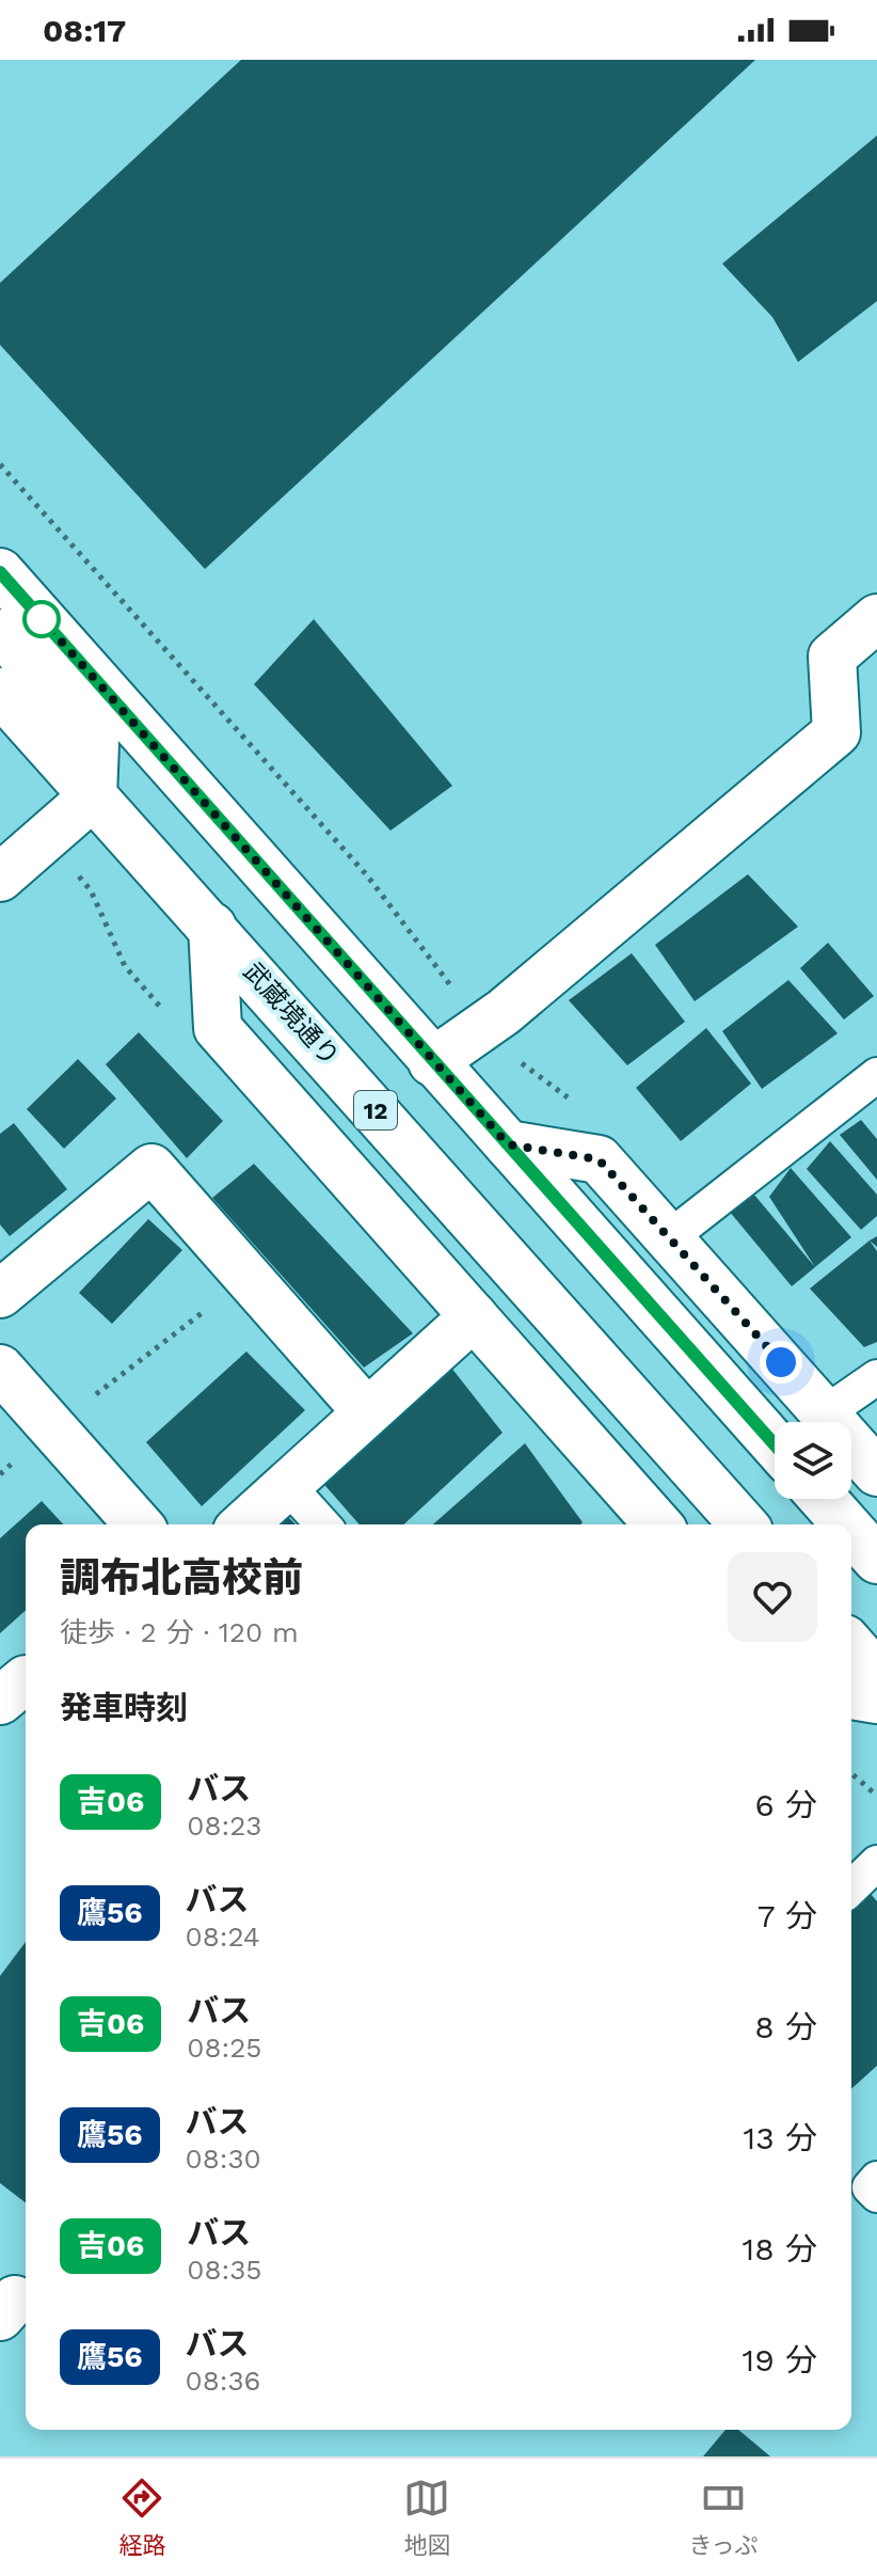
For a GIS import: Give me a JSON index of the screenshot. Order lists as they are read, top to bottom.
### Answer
{
  "streets": {
    "street": ["武蔵境通り", "12"]
  },
  "lines": ["bus line 吉06"],
  "page": {
    "status": "08:17",
    "heading": [
      ["調布北高校前", "徒歩 · 2 分 · 120 m"],
      "発車時刻"
    ],
    "list": [
      {
        "mark": "吉06",
        "name": "バス",
        "note": "08:23",
        "value": "6 分"
      },
      {
        "mark": "鷹56",
        "name": "バス",
        "note": "08:24",
        "value": "7 分"
      },
      {
        "mark": "吉06",
        "name": "バス",
        "note": "08:25",
        "value": "8 分"
      },
      {
        "mark": "鷹56",
        "name": "バス",
        "note": "08:30",
        "value": "13 分"
      },
      {
        "mark": "吉06",
        "name": "バス",
        "note": "08:35",
        "value": "18 分"
      },
      {
        "mark": "鷹56",
        "name": "バス",
        "note": "08:36",
        "value": "19 分"
      }
    ],
    "tabs": ["経路", "地図", "きっぷ"]
  }
}
